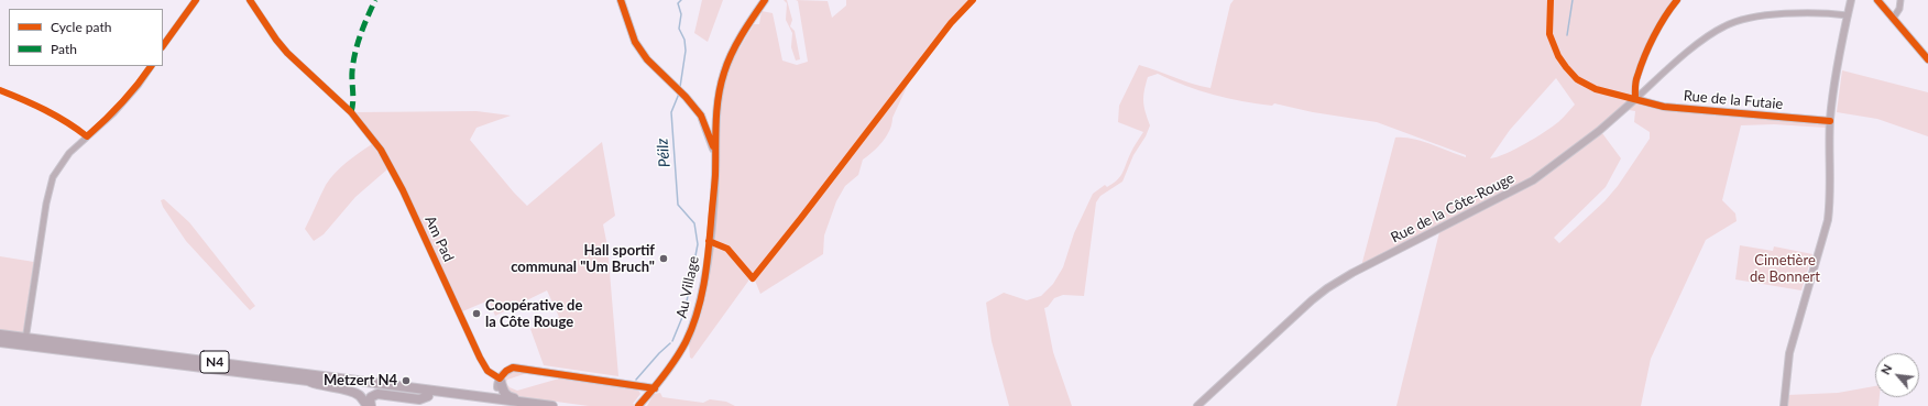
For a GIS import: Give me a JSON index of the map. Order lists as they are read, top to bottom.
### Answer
{
  "streets": {
    "highway": ["N4"],
    "street": [
      "Rue de la Futaie",
      "Rue de la Côte-Rouge",
      "Am Pad",
      "Au Village"
    ]
  },
  "crossings": [
    ["Rue de la Futaie", "Rue de la Côte-Rouge"]
  ],
  "water": ["Péilz"],
  "parks": ["Cimetière de Bonnert"],
  "places": ["Hall sportif communal \"Um Bruch\"", "Coopérative de la Côte Rouge", "Metzert N4"],
  "legend": ["Cycle path", "Path"],
  "north": "top left"
}
